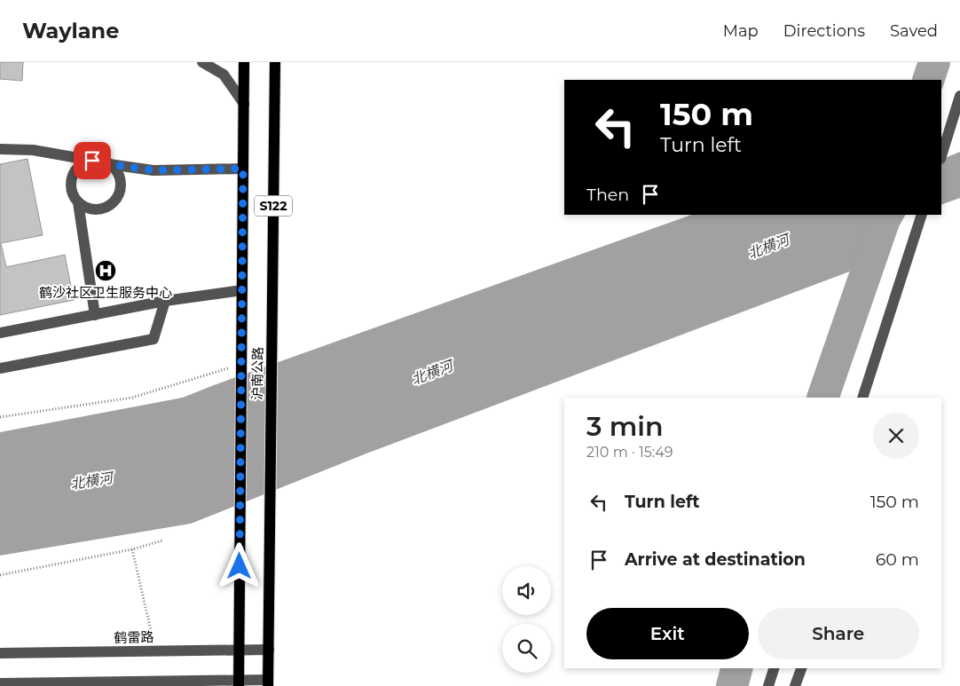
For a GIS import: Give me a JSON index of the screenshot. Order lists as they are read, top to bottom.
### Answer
{
  "streets": {
    "main road": ["S122", "沪南公路"],
    "street": ["鹤雷路"]
  },
  "crossings": [
    ["沪南公路", "鹤雷路"]
  ],
  "water": ["北横河"],
  "places": {
    "hospital": ["鹤沙社区卫生服务中心"]
  },
  "page": {
    "header": "Waylane",
    "nav": ["Map", "Directions", "Saved"],
    "turn": ["150 m", "Turn left"],
    "then": "Then",
    "heading": ["3 min", "210 m · 15:49"],
    "list": [
      {
        "name": "Turn left",
        "value": "150 m"
      },
      {
        "name": "Arrive at destination",
        "value": "60 m"
      }
    ],
    "buttons": ["Exit", "Share"]
  }
}
